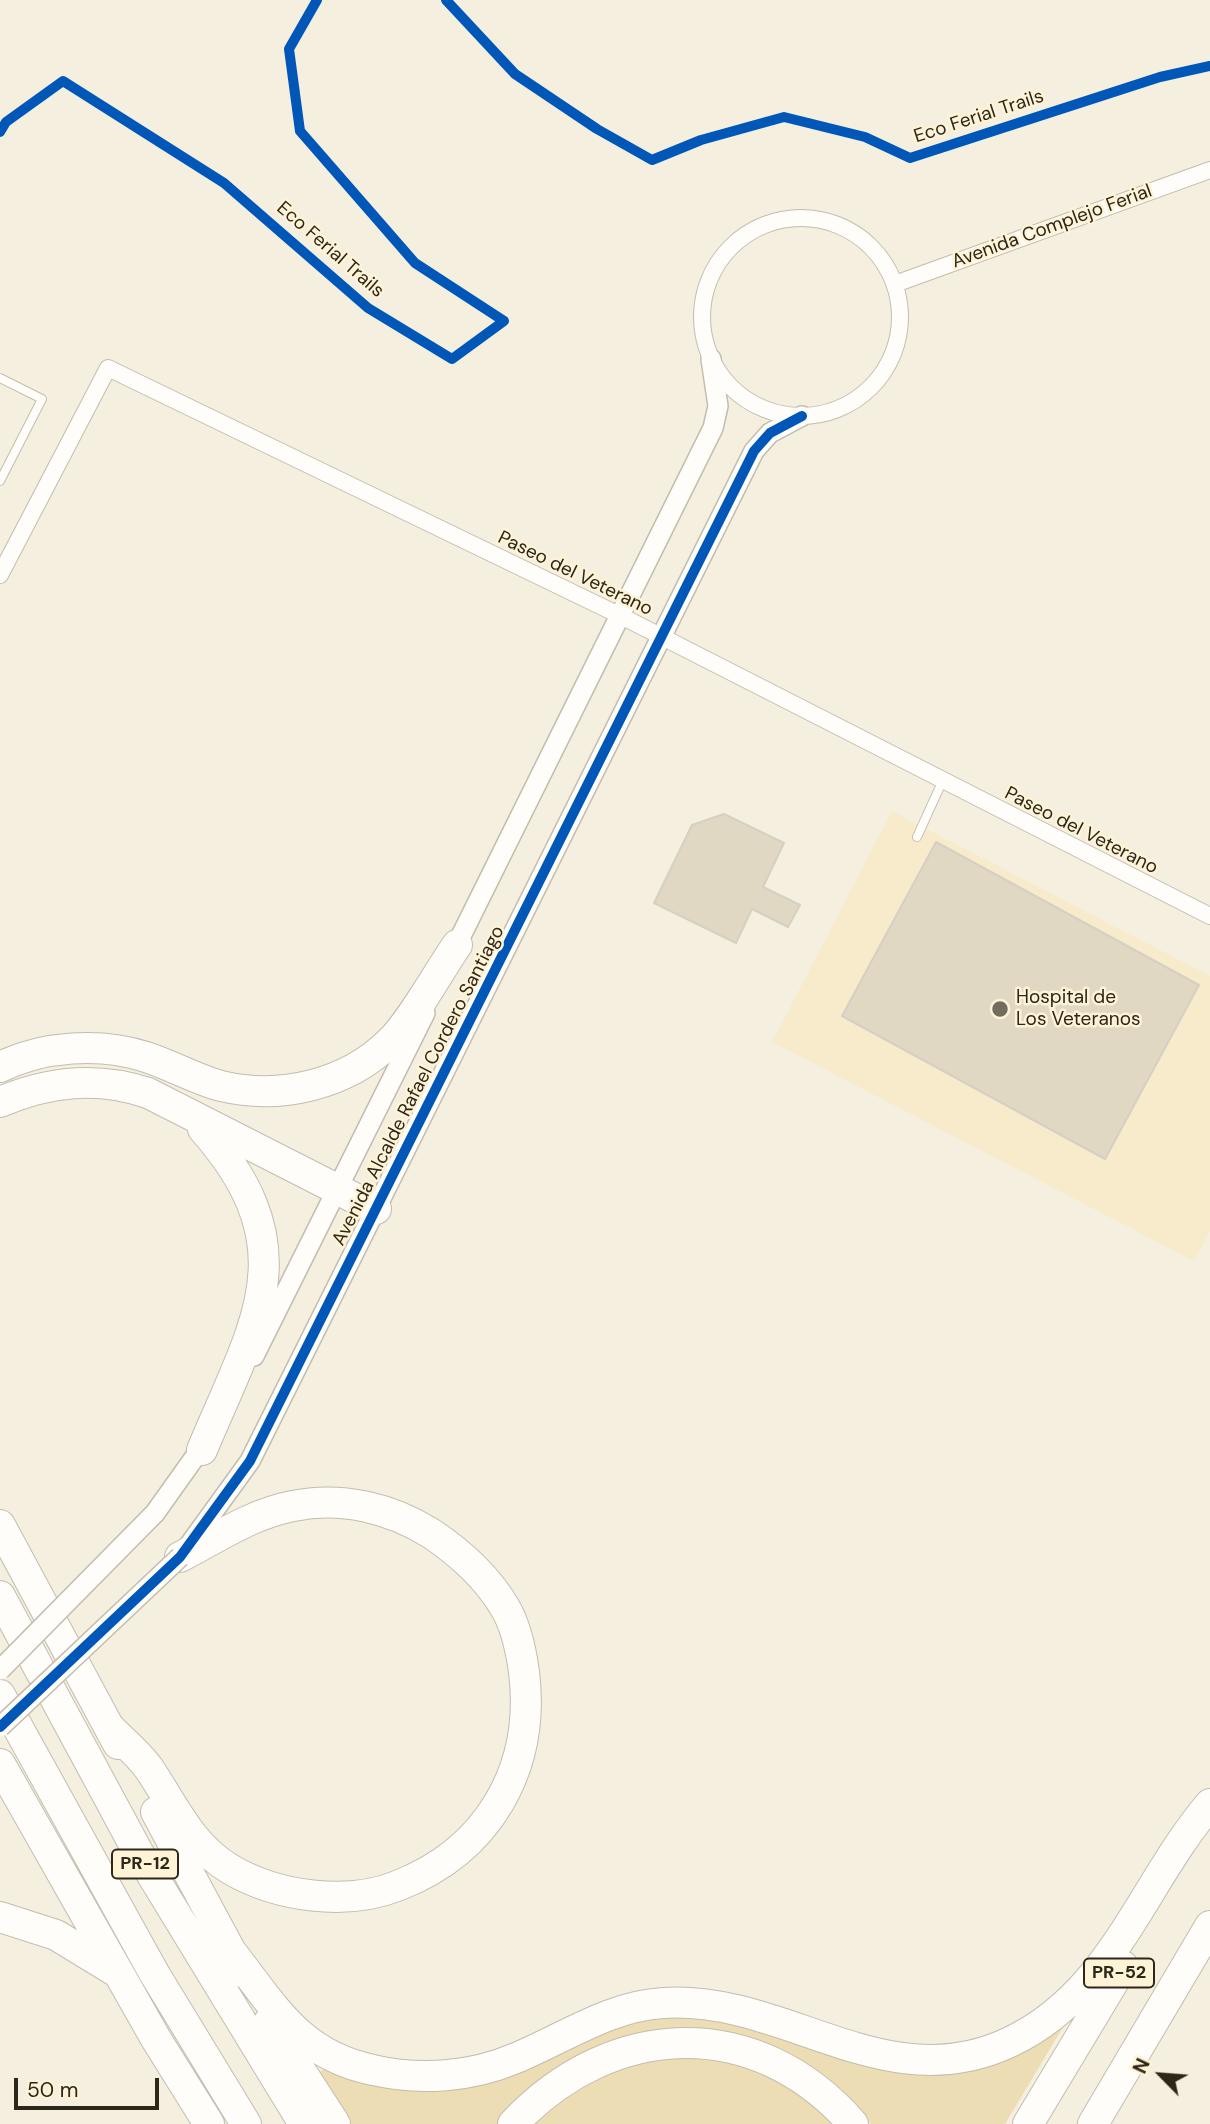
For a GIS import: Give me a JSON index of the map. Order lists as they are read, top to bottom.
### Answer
{
  "streets": {
    "highway": ["PR-12", "PR-52"],
    "street": ["Avenida Complejo Ferial", "Paseo del Veterano", "Avenida Alcalde Rafael Cordero Santiago"],
    "cycle path": ["Eco Ferial Trails"]
  },
  "crossings": [
    ["Avenida Complejo Ferial", "Avenida Alcalde Rafael Cordero Santiago"],
    ["Paseo del Veterano", "Avenida Alcalde Rafael Cordero Santiago"]
  ],
  "places": ["Hospital de Los Veteranos"],
  "scale_bar": "50 m",
  "north": "top left"
}
